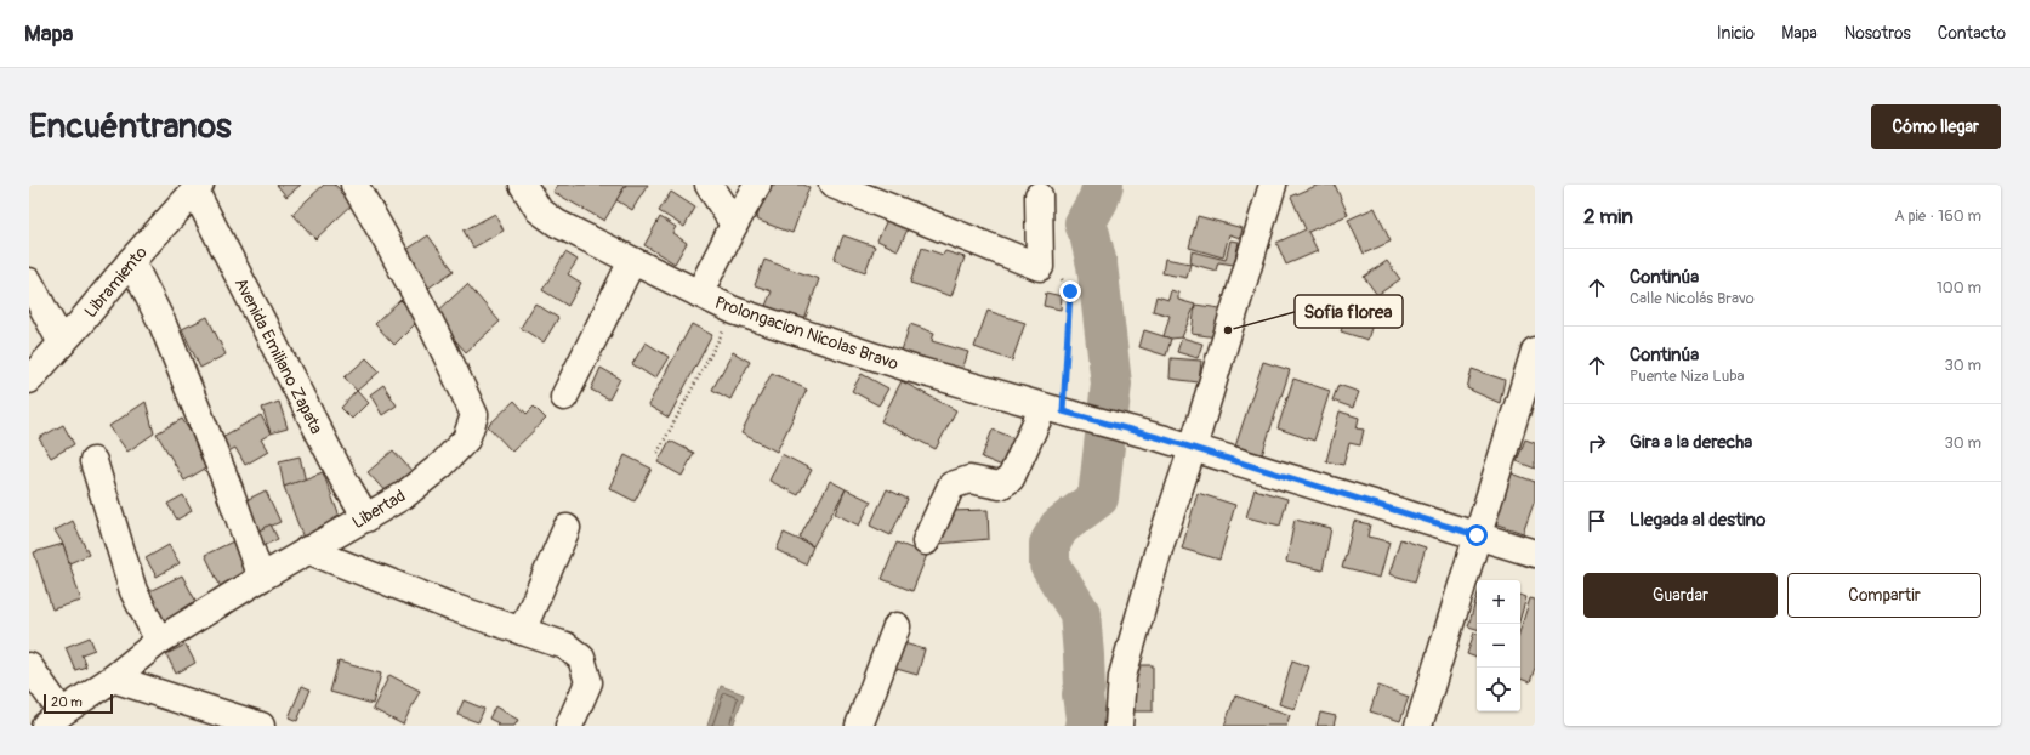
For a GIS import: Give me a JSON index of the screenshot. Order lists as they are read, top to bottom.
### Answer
{
  "streets": {
    "street": [
      "Libramiento",
      "Prolongacion Nicolas Bravo",
      "Avenida Emiliano Zapata",
      "Libertad"
    ]
  },
  "crossings": [
    ["Libramiento", "Avenida Emiliano Zapata"],
    ["Avenida Emiliano Zapata", "Libertad"]
  ],
  "places": ["Sofia florea"],
  "scale_bar": "20 m",
  "page": {
    "header": "Mapa",
    "nav": [
      "Inicio",
      "Mapa",
      "Nosotros",
      "Contacto"
    ],
    "buttons": [
      "Cómo llegar",
      ["Guardar", "Compartir"]
    ],
    "title": "Encuéntranos",
    "heading": ["2 min", "A pie · 160 m"],
    "list": [
      ["Continúa", "Calle Nicolás Bravo", "100 m"],
      ["Continúa", "Puente Niza Luba", "30 m"],
      ["Gira a la derecha", "30 m"],
      "Llegada al destino"
    ],
    "map_buttons": ["+", "−"],
    "scale": "20 m"
  }
}
